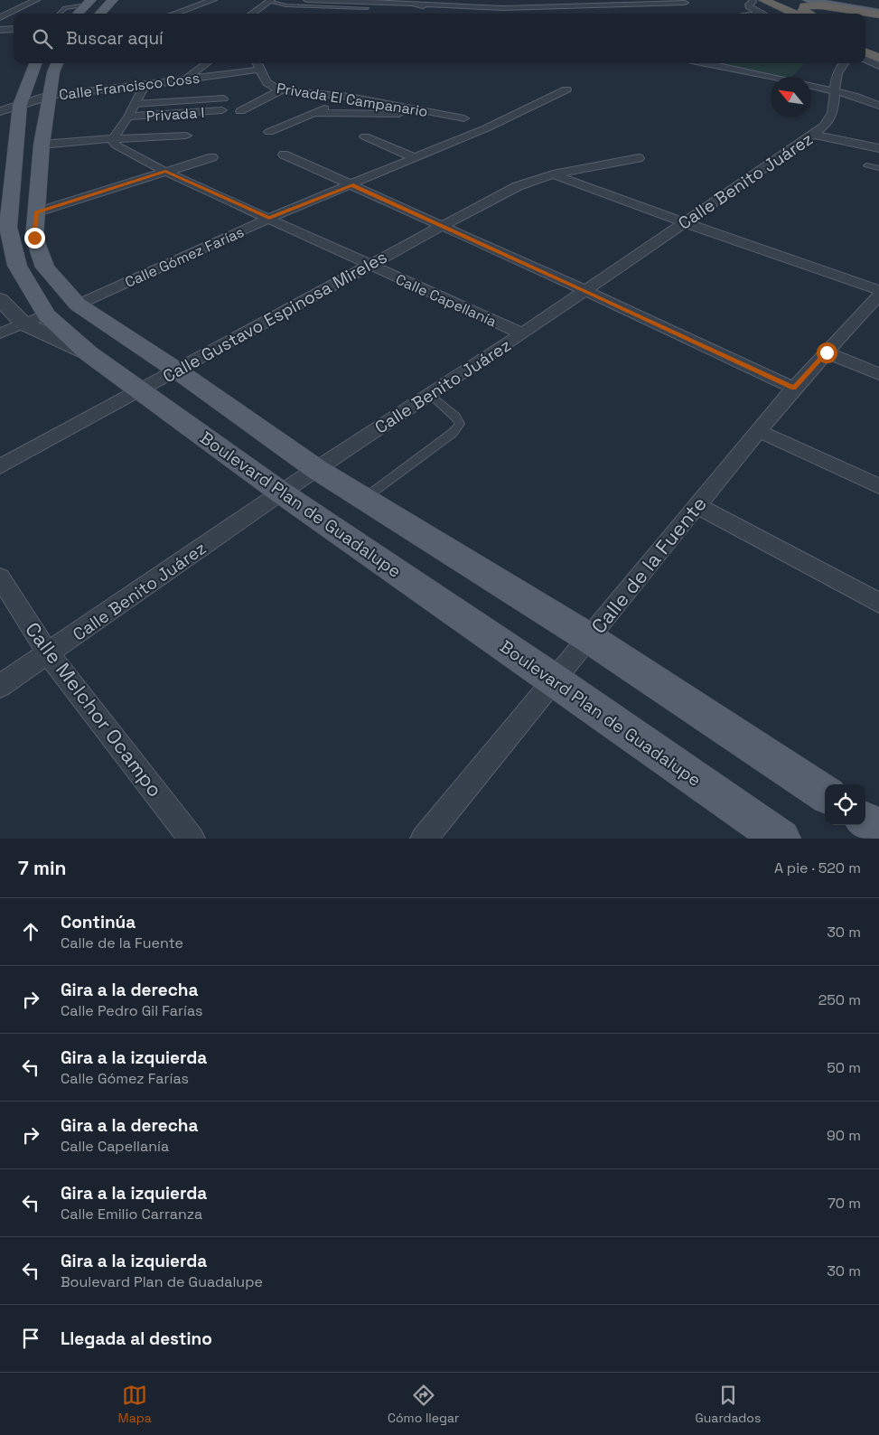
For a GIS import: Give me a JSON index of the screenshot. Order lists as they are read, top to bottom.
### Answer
{
  "streets": {
    "main road": ["Boulevard Plan de Guadalupe"],
    "street": [
      "Calle Francisco Coss",
      "Privada El Campanario",
      "Privada I",
      "Calle Benito Juárez",
      "Calle Gómez Farías",
      "Calle Capellanía",
      "Calle Gustavo Espinosa Mireles",
      "Calle de la Fuente",
      "Calle Melchor Ocampo"
    ]
  },
  "crossings": [
    ["Calle Francisco Coss", "Privada El Campanario"],
    ["Calle Francisco Coss", "Boulevard Plan de Guadalupe"],
    ["Calle Benito Juárez", "Calle Capellanía"],
    ["Calle Benito Juárez", "Boulevard Plan de Guadalupe"],
    ["Calle Benito Juárez", "Calle Melchor Ocampo"],
    ["Calle Gómez Farías", "Calle Capellanía"],
    ["Calle Capellanía", "Calle Gustavo Espinosa Mireles"],
    ["Calle Gustavo Espinosa Mireles", "Boulevard Plan de Guadalupe"],
    ["Boulevard Plan de Guadalupe", "Calle de la Fuente"]
  ],
  "north": "top left",
  "page": {
    "search": "Buscar aquí",
    "heading": ["7 min", "A pie · 520 m"],
    "list": [
      ["Continúa", "Calle de la Fuente", "30 m"],
      ["Gira a la derecha", "Calle Pedro Gil Farías", "250 m"],
      ["Gira a la izquierda", "Calle Gómez Farías", "50 m"],
      ["Gira a la derecha", "Calle Capellanía", "90 m"],
      ["Gira a la izquierda", "Calle Emilio Carranza", "70 m"],
      ["Gira a la izquierda", "Boulevard Plan de Guadalupe", "30 m"],
      "Llegada al destino"
    ],
    "nav": ["Mapa", "Cómo llegar", "Guardados"]
  }
}
